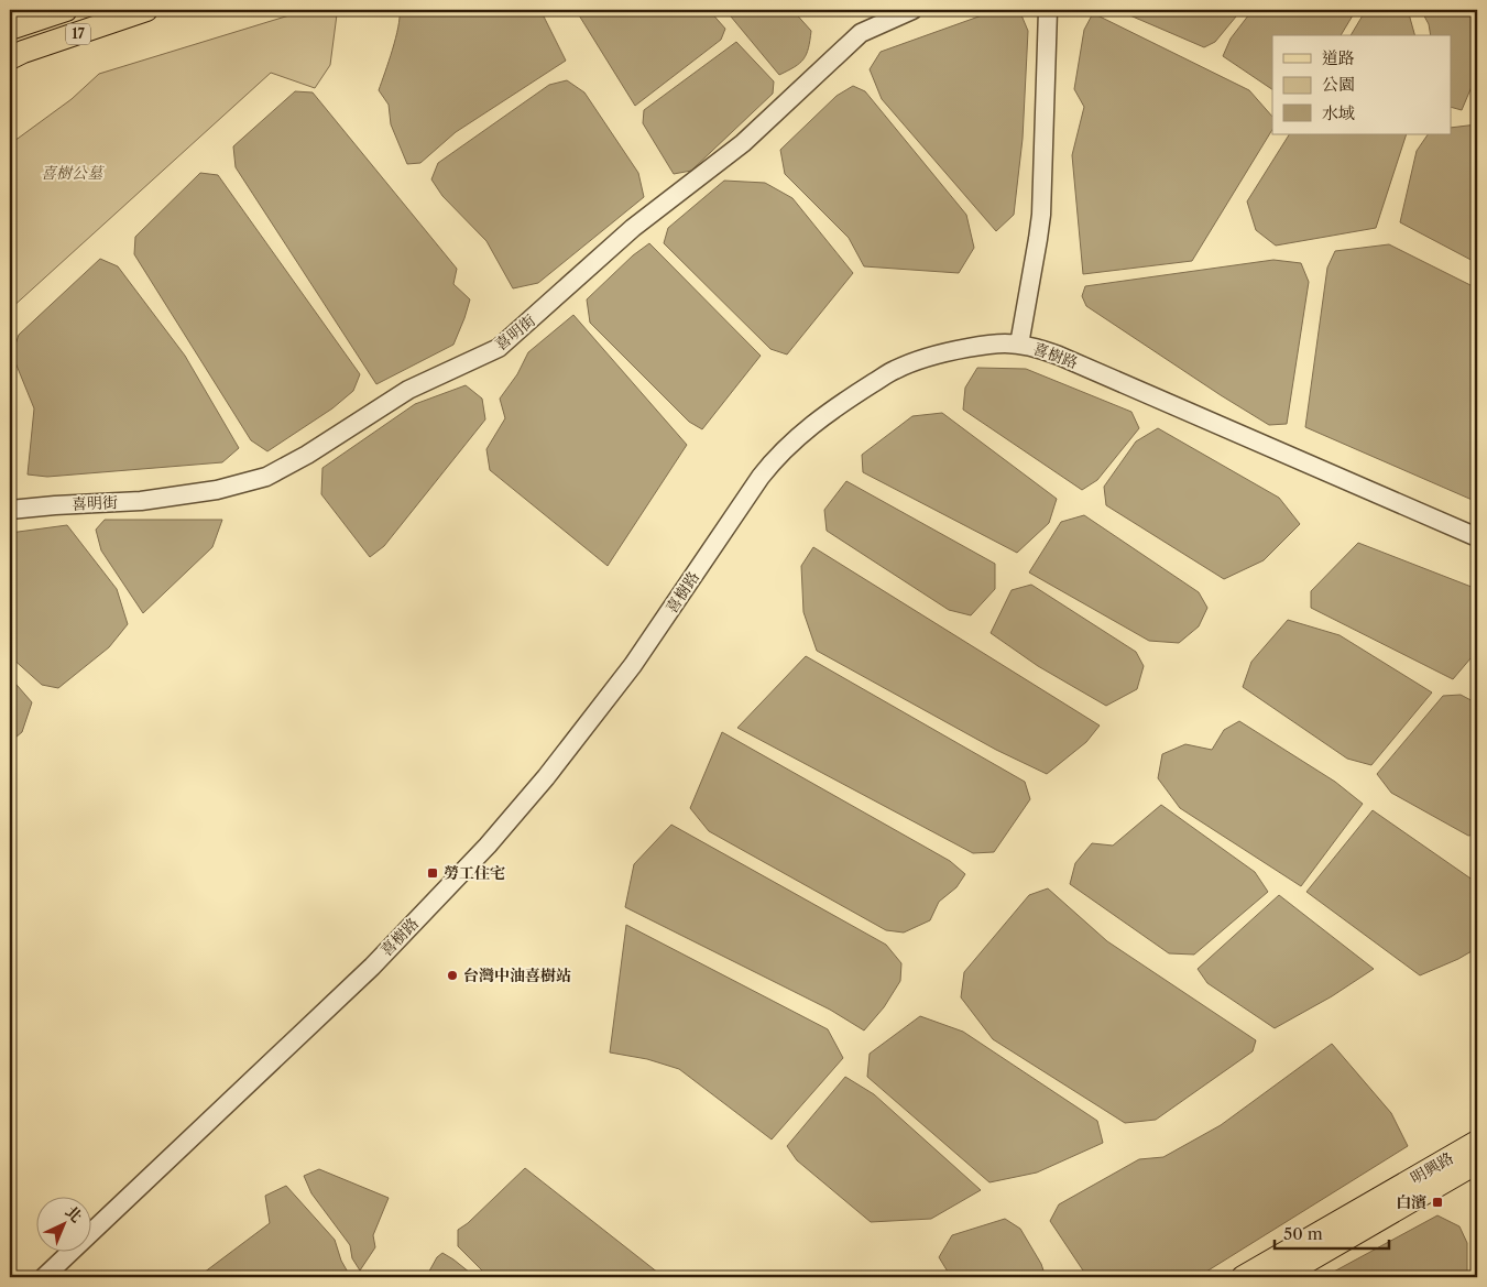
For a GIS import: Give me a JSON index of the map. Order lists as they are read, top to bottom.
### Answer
{
  "streets": {
    "main road": ["17", "明興路"],
    "street": ["喜明街", "喜樹路"]
  },
  "parks": ["喜樹公墓"],
  "places": {
    "transit": ["勞工住宅", "白濱"],
    "other": ["台灣中油喜樹站"]
  },
  "legend": ["道路", "公園", "水域"],
  "scale_bar": "50 m",
  "north": "top right"
}
